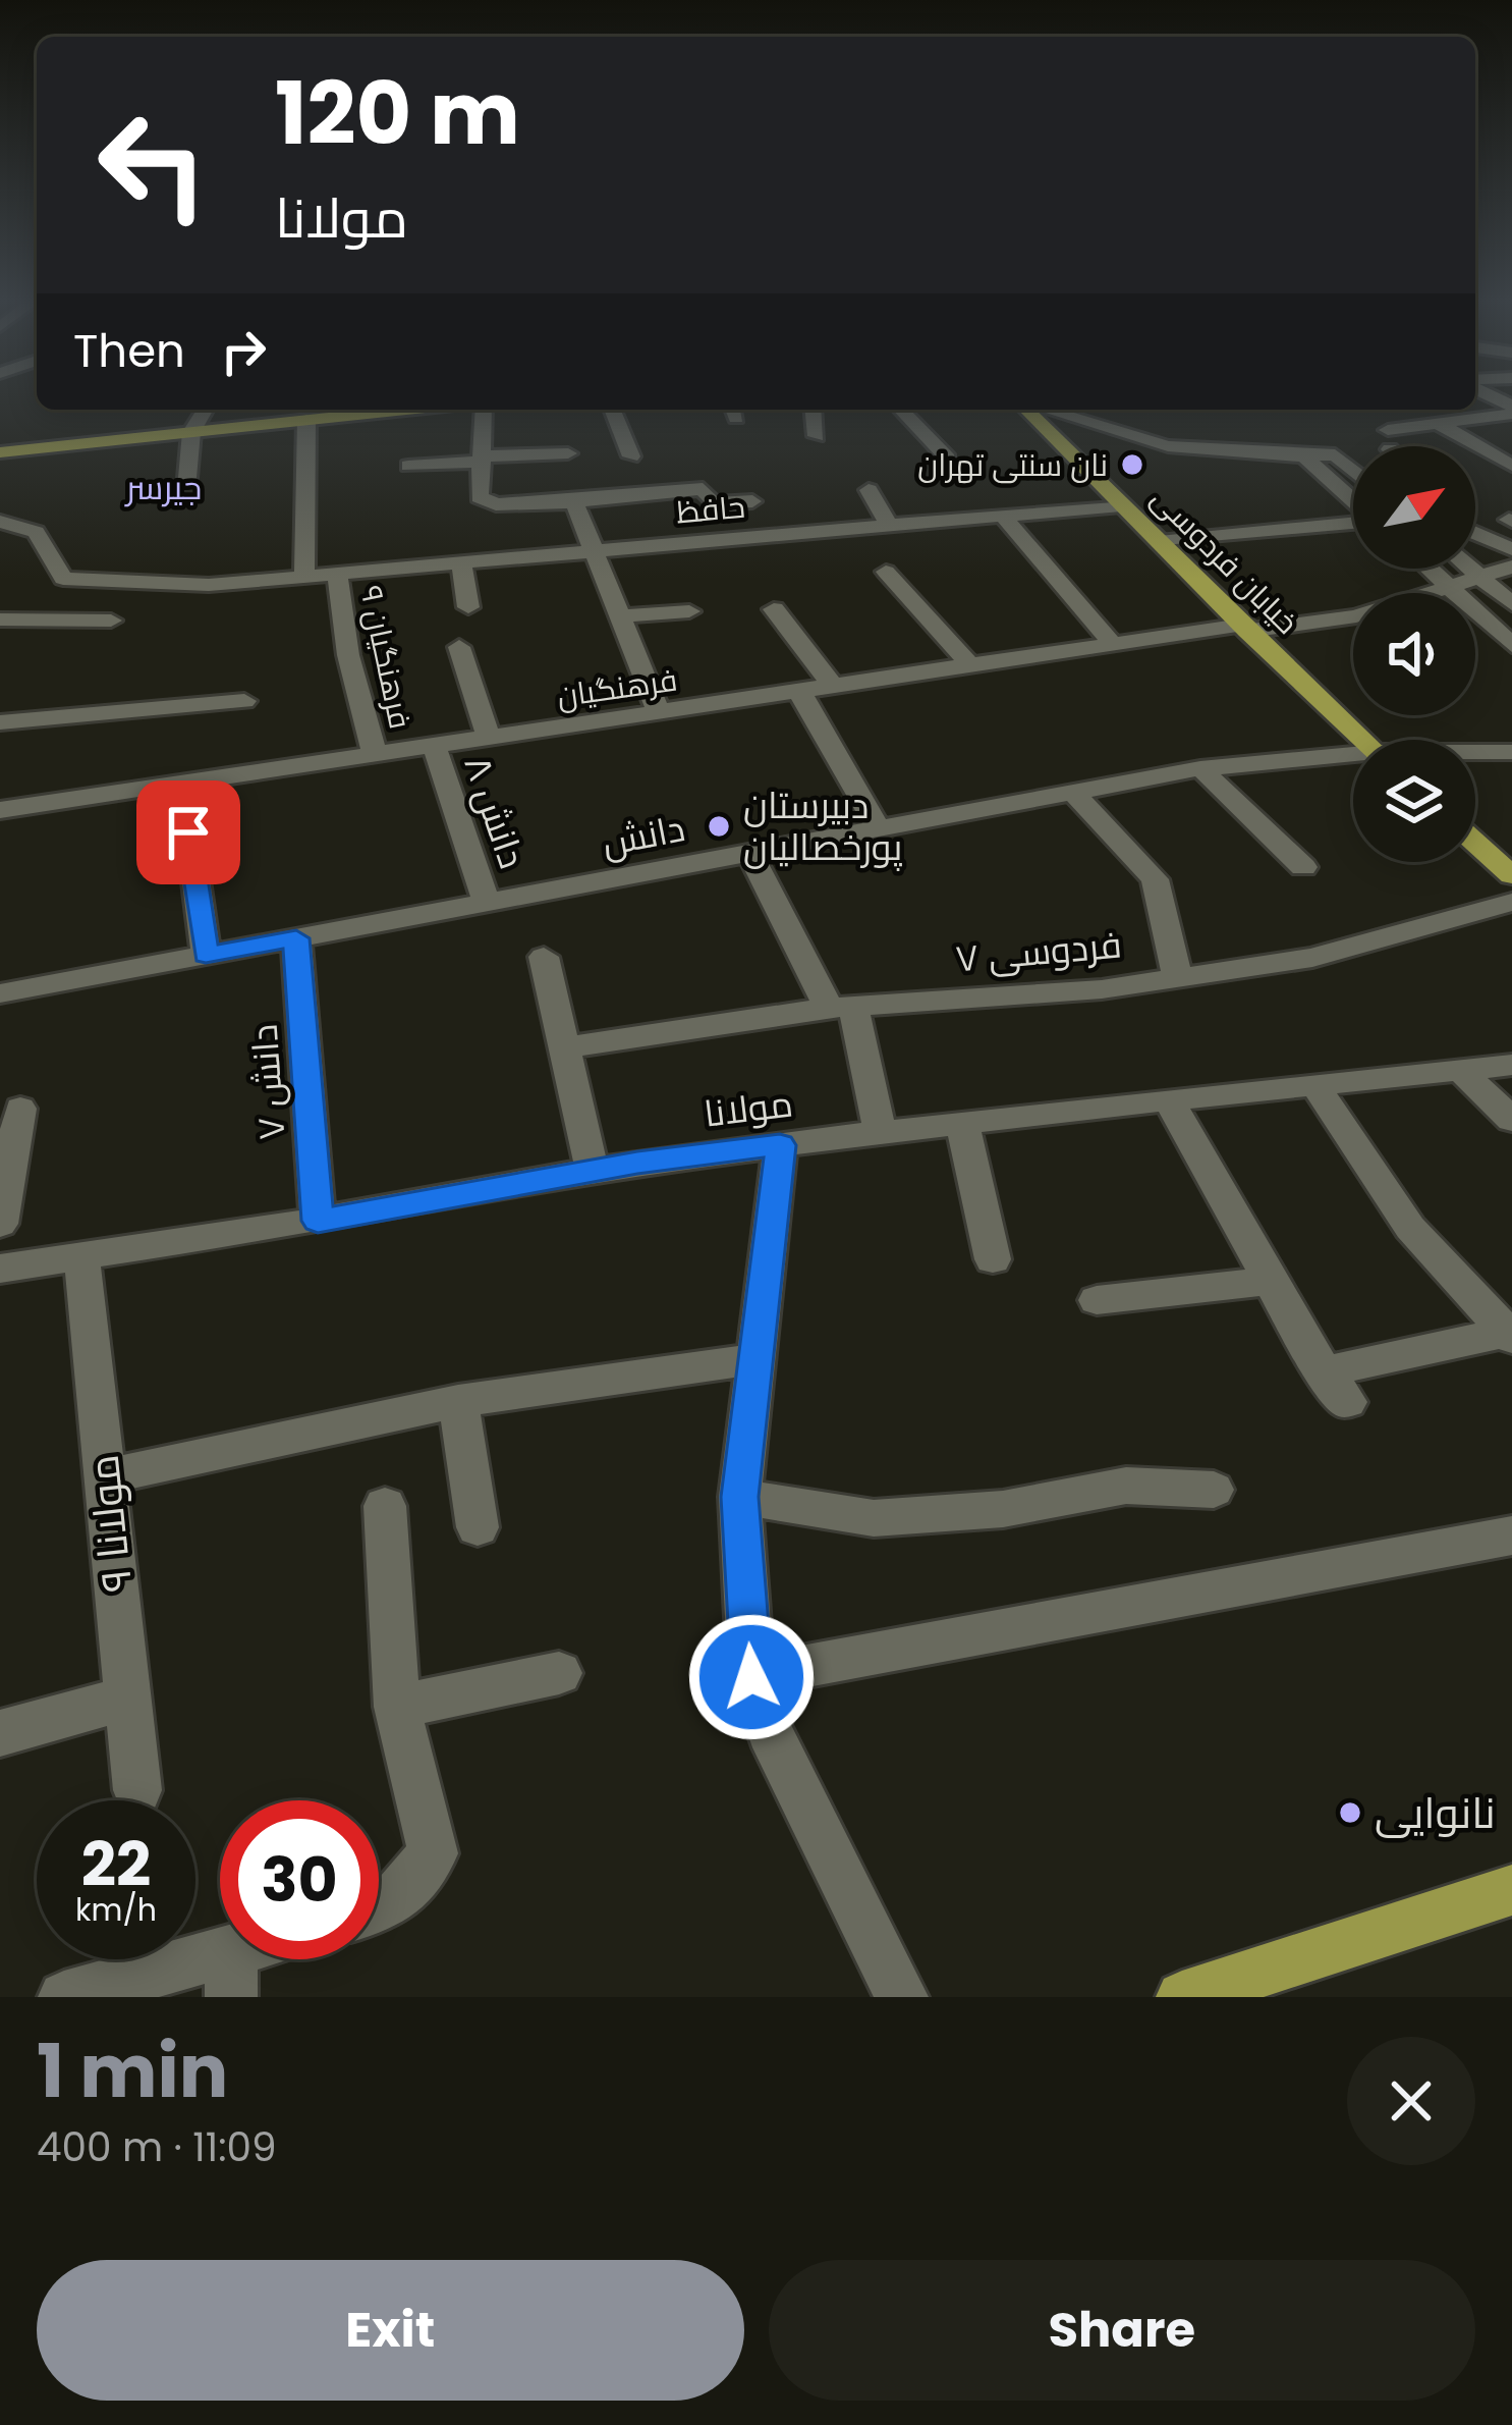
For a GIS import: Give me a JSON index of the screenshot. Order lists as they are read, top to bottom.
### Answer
{
  "streets": {
    "main road": ["خیابان فردوسی"],
    "street": [
      "حافظ",
      "فرهنگیان ۹",
      "فرهنگیان",
      "دانش ۸",
      "دانش",
      "فردوسی ۷",
      "دانش ۷",
      "مولانا",
      "مولانا ۹"
    ]
  },
  "crossings": [
    ["حافظ", "خیابان فردوسی"],
    ["حافظ", "فرهنگیان ۹"],
    ["خیابان فردوسی", "فرهنگیان"],
    ["فرهنگیان ۹", "فرهنگیان"],
    ["فرهنگیان", "دانش ۸"],
    ["دانش ۸", "دانش"],
    ["دانش", "دانش ۷"],
    ["دانش ۷", "مولانا"],
    ["مولانا", "مولانا ۹"]
  ],
  "districts": ["جیرسر"],
  "places": ["نان سنتی تهران", "دبیرستان پورخصالیان", "نانوایی"],
  "north": "top right",
  "page": {
    "turn": ["120 m", "مولانا"],
    "then": "Then",
    "speed": "22 km/h",
    "limit": "30",
    "heading": ["1 min", "400 m · 11:09"],
    "buttons": ["Exit", "Share"]
  }
}
